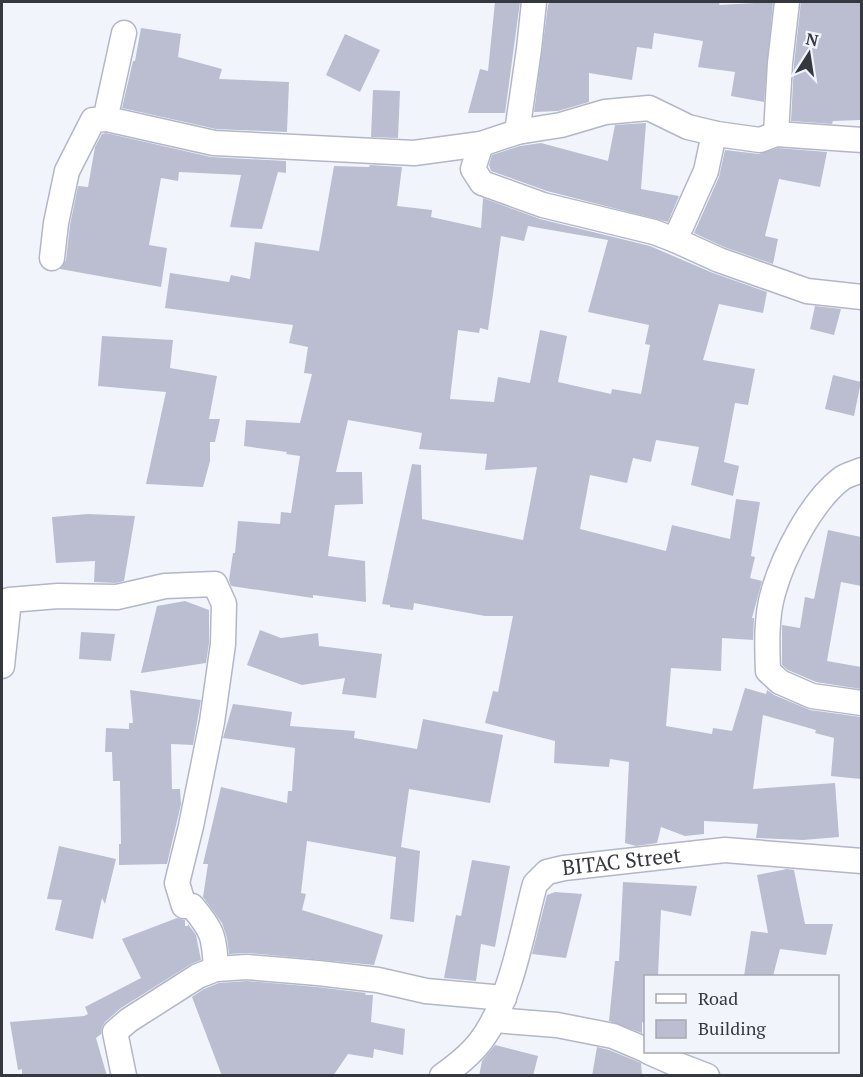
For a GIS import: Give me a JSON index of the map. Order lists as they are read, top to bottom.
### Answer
{
  "streets": {
    "street": ["BITAC Street"]
  },
  "legend": ["Road", "Building"],
  "north": "top"
}
